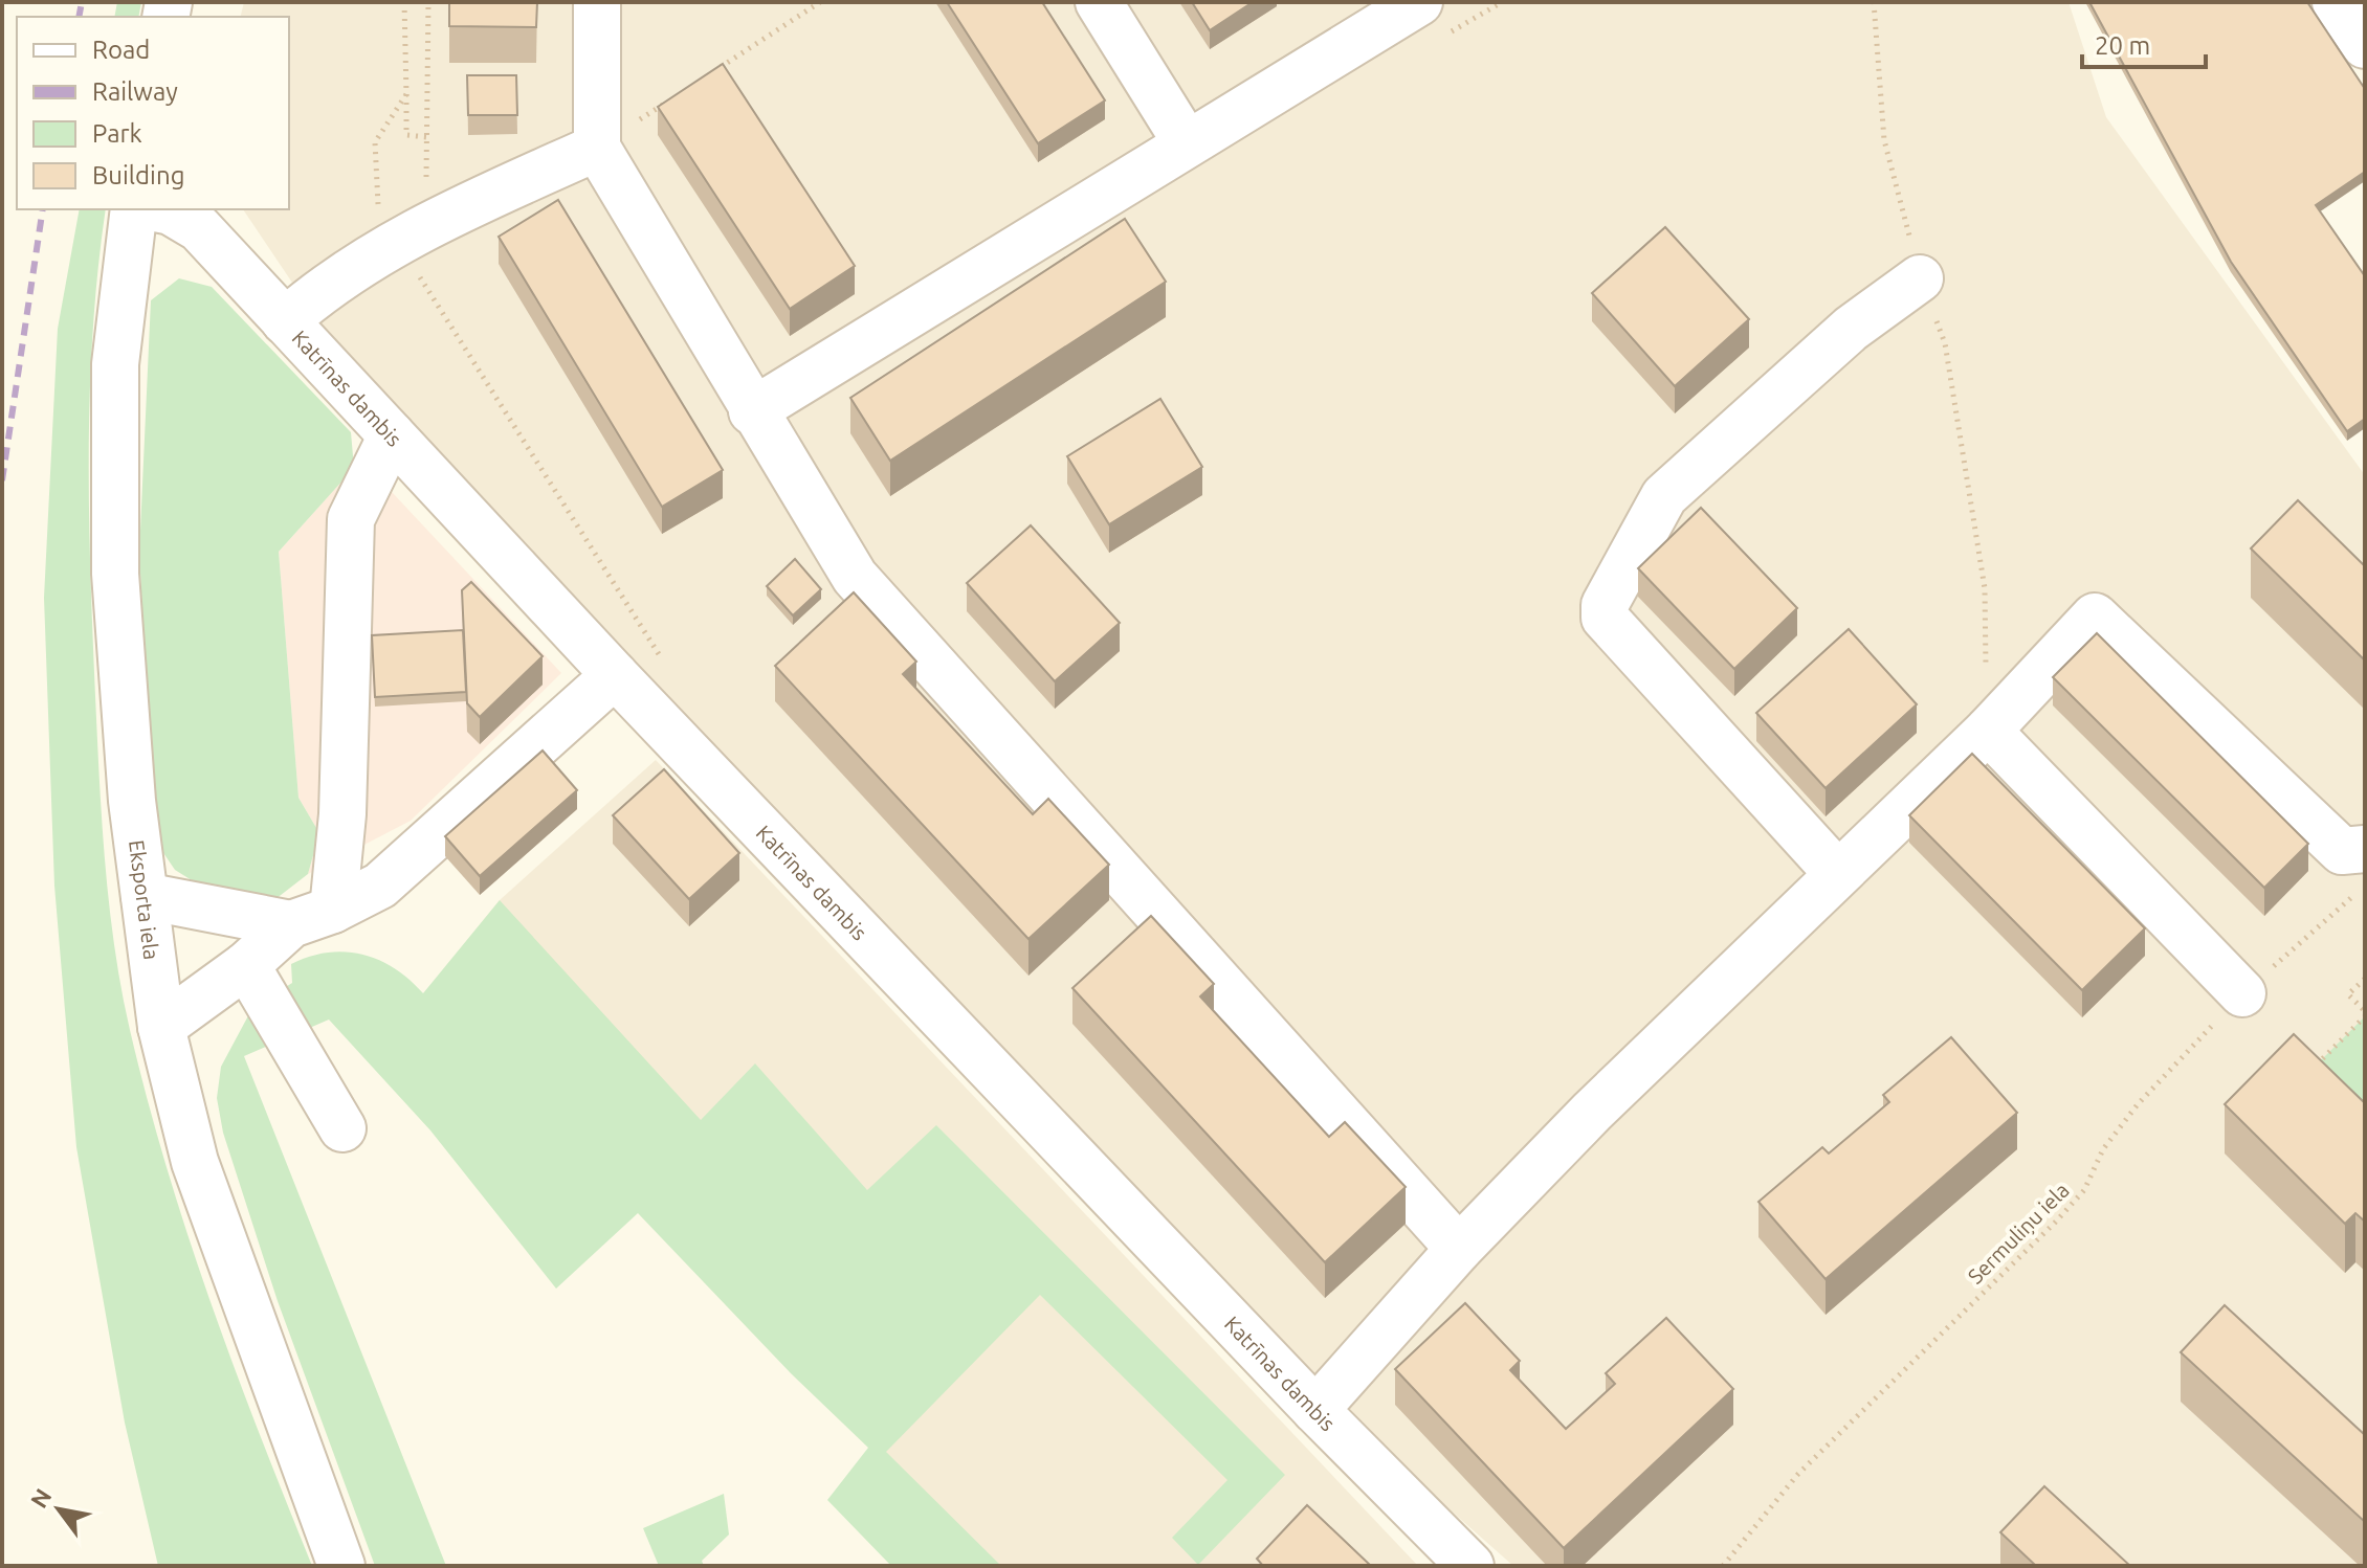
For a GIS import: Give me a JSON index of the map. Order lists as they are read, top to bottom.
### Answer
{
  "streets": {
    "street": ["Katrīnas dambis", "Eksporta iela"],
    "path": ["Sermuliņu iela"]
  },
  "legend": [
    "Road",
    "Railway",
    "Park",
    "Building"
  ],
  "scale_bar": "20 m",
  "north": "top left"
}
